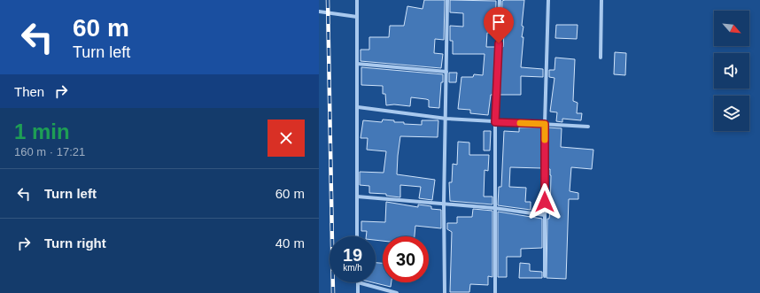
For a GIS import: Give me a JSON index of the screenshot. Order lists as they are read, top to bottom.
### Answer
{
  "north": "bottom right",
  "page": {
    "turn": ["60 m", "Turn left"],
    "then": "Then",
    "heading": ["1 min", "160 m · 17:21"],
    "list": [
      {
        "name": "Turn left",
        "value": "60 m"
      },
      {
        "name": "Turn right",
        "value": "40 m"
      }
    ],
    "speed": "19 km/h",
    "limit": "30"
  }
}
